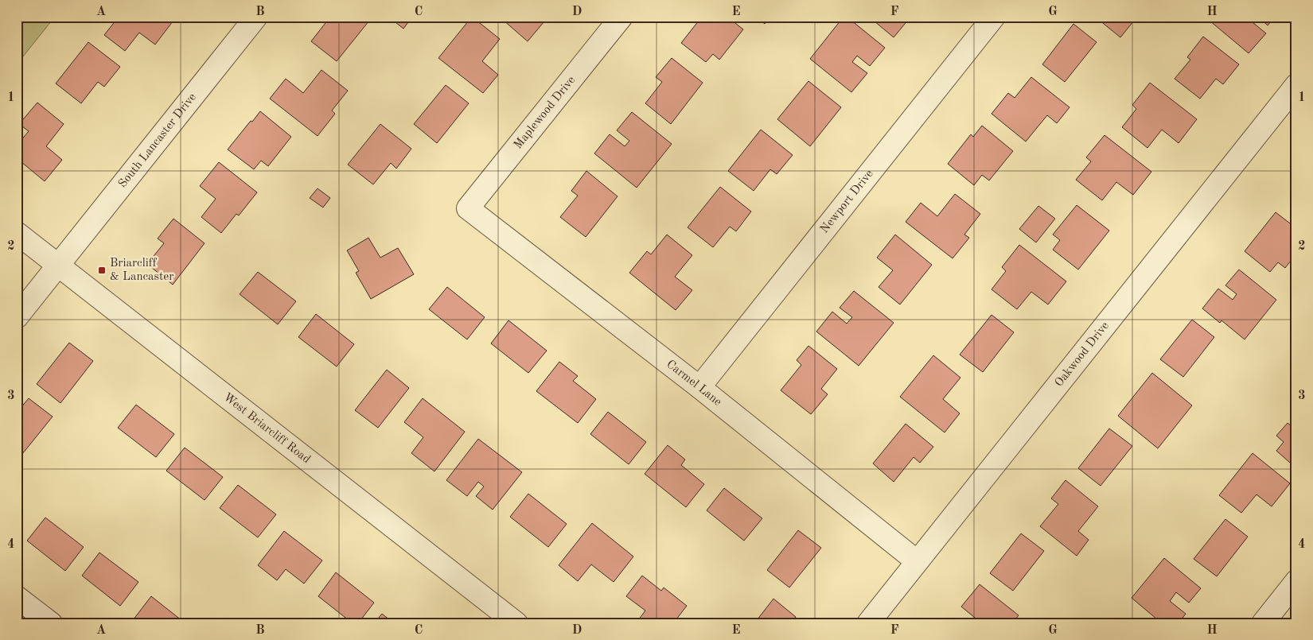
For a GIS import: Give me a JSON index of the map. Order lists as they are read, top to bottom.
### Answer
{
  "streets": {
    "street": [
      "Maplewood Drive",
      "South Lancaster Drive",
      "Newport Drive",
      "Oakwood Drive",
      "Carmel Lane",
      "West Briarcliff Road"
    ]
  },
  "crossings": [
    ["Maplewood Drive", "Carmel Lane"],
    ["South Lancaster Drive", "West Briarcliff Road"],
    ["Newport Drive", "Carmel Lane"],
    ["Oakwood Drive", "Carmel Lane"]
  ],
  "places": {
    "transit": ["Briarcliff & Lancaster"]
  },
  "grid": {
    "columns": [
      "A",
      "B",
      "C",
      "D",
      "E",
      "F",
      "G",
      "H"
    ],
    "rows": [
      "1",
      "2",
      "3",
      "4"
    ]
  }
}
